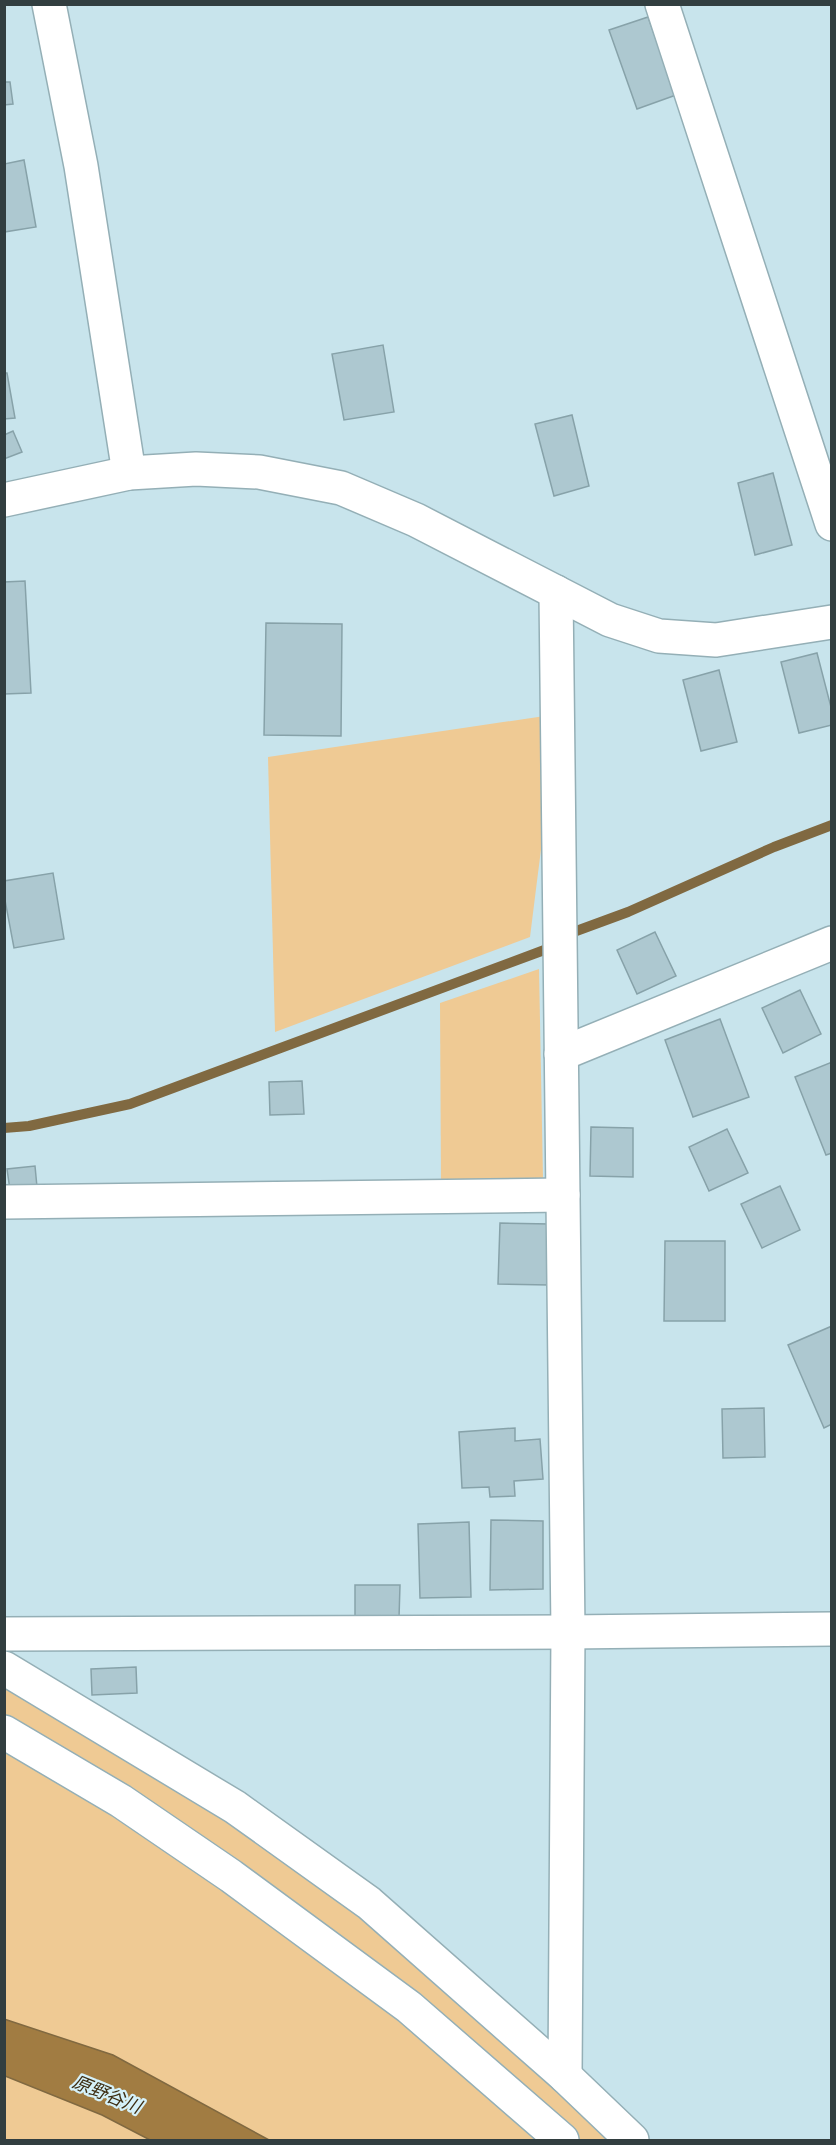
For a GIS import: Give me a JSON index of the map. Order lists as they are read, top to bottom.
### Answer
{
  "water": ["原野谷川"]
}
